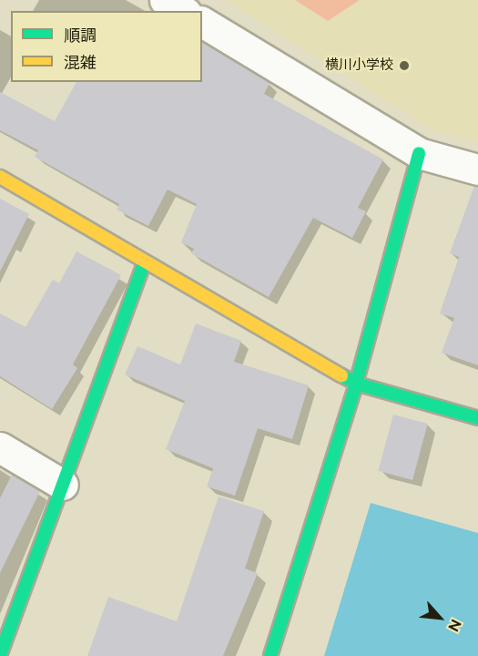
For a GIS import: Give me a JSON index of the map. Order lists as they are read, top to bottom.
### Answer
{
  "places": ["横川小学校"],
  "legend": ["順調", "混雑"],
  "north": "bottom right"
}
